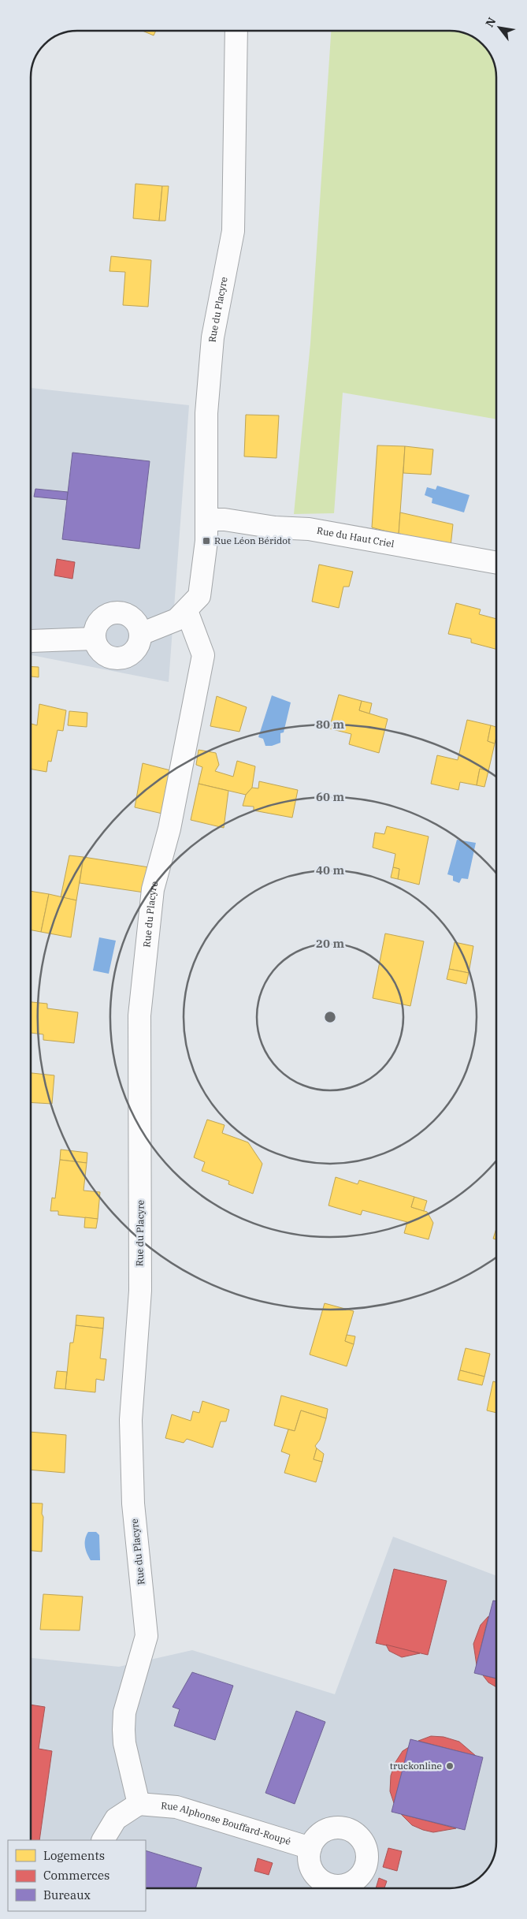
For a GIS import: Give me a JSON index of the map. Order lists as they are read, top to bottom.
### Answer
{
  "streets": {
    "street": ["Rue du Placyre", "Rue du Haut Criel", "Rue Alphonse Bouffard-Roupé"]
  },
  "crossings": [
    ["Rue du Placyre", "Rue du Haut Criel"],
    ["Rue du Placyre", "Rue Alphonse Bouffard-Roupé"]
  ],
  "places": {
    "transit": ["Rue Léon Béridot"],
    "other": ["truckonline"]
  },
  "legend": ["Logements", "Commerces", "Bureaux"],
  "north": "top left",
  "rings": [
    "80 m",
    "60 m",
    "40 m",
    "20 m"
  ]
}
